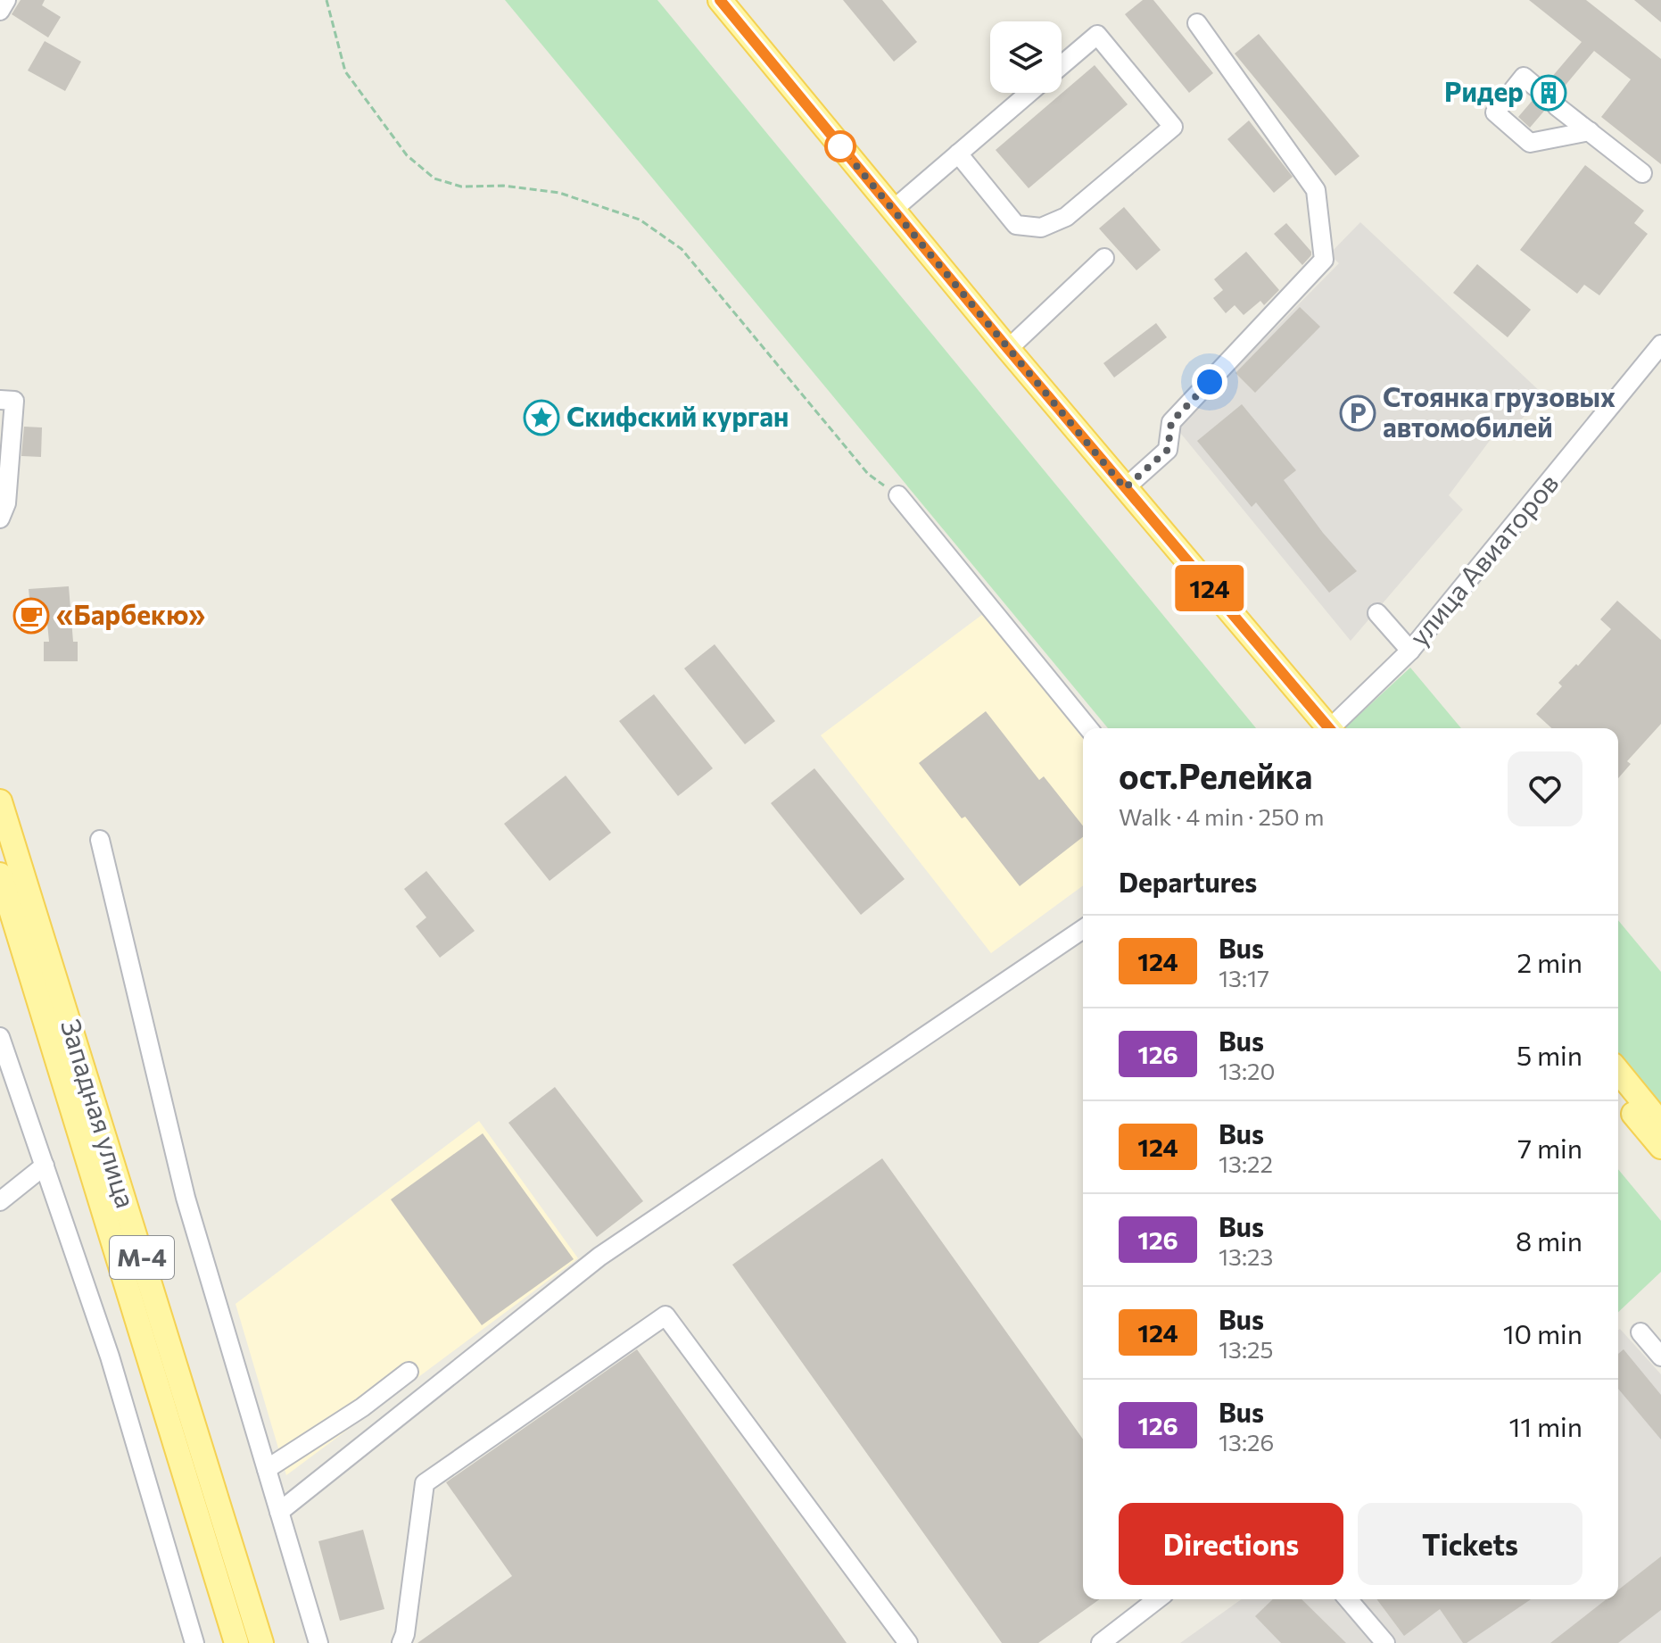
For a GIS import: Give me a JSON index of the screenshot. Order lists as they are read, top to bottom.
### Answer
{
  "streets": {
    "main road": ["Западная улица", "М-4"],
    "street": ["улица Авиаторов"]
  },
  "crossings": [
    ["Западная улица", "М-4"]
  ],
  "places": {
    "building": ["Ридер"],
    "parking": ["Стоянка грузовых автомобилей"],
    "place": ["Скифский курган"],
    "cafe": ["«Барбекю»"]
  },
  "lines": ["bus line 124"],
  "page": {
    "on_map": "124",
    "heading": [
      ["ост.Релейка", "Walk · 4 min · 250 m"],
      "Departures"
    ],
    "list": [
      {
        "mark": "124",
        "name": "Bus",
        "note": "13:17",
        "value": "2 min"
      },
      {
        "mark": "126",
        "name": "Bus",
        "note": "13:20",
        "value": "5 min"
      },
      {
        "mark": "124",
        "name": "Bus",
        "note": "13:22",
        "value": "7 min"
      },
      {
        "mark": "126",
        "name": "Bus",
        "note": "13:23",
        "value": "8 min"
      },
      {
        "mark": "124",
        "name": "Bus",
        "note": "13:25",
        "value": "10 min"
      },
      {
        "mark": "126",
        "name": "Bus",
        "note": "13:26",
        "value": "11 min"
      }
    ],
    "buttons": ["Directions", "Tickets"]
  }
}
